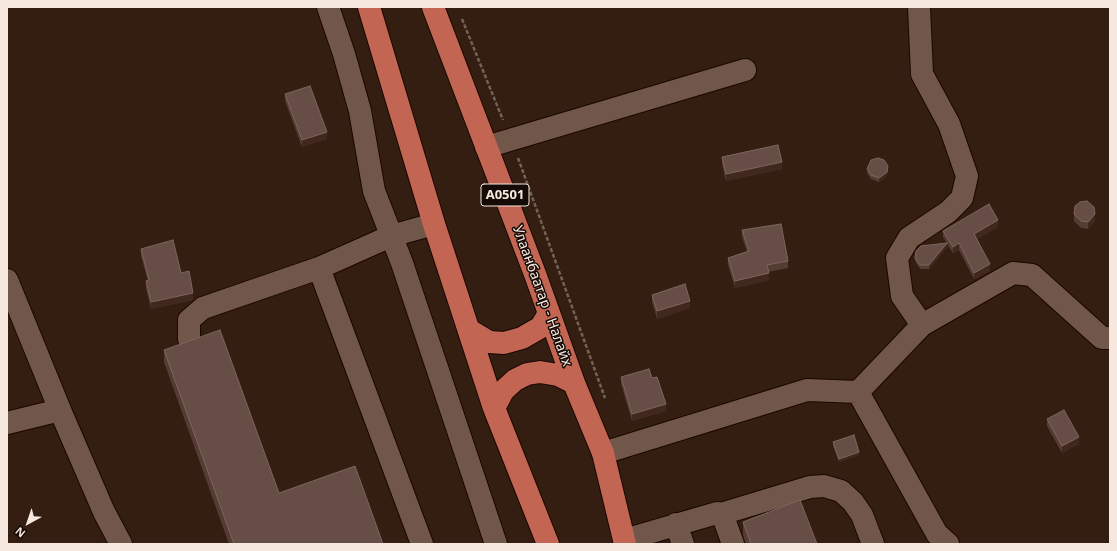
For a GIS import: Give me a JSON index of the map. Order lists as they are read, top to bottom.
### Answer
{
  "streets": {
    "highway": ["A0501", "Улаанбаатар - Налайх"]
  },
  "north": "bottom left"
}
